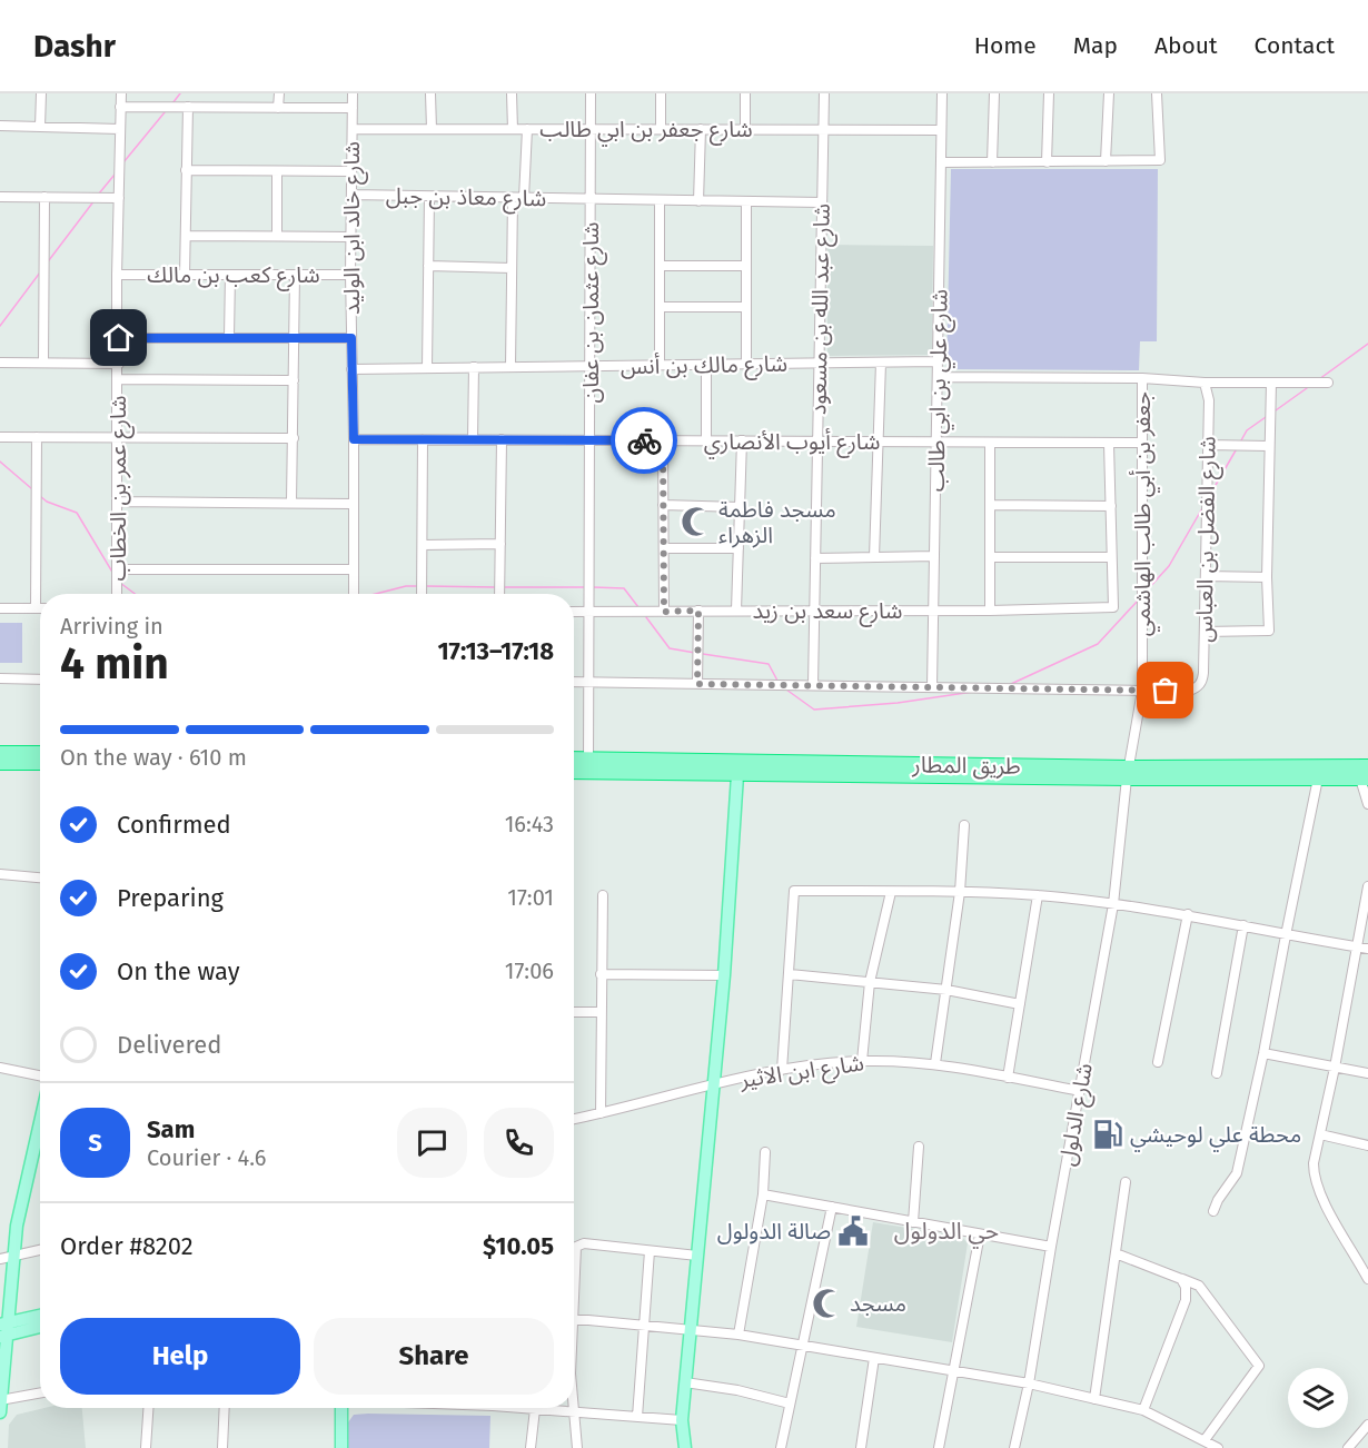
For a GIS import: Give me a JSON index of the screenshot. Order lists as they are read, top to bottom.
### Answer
{
  "streets": {
    "highway": ["طريق المطار"],
    "street": [
      "شارع جعفر بن ابي طالب",
      "شارع معاذ بن جبل",
      "شارع خالد ابن الوليد",
      "شارع كعب بن مالك",
      "شارع عبد الله بن مسعود",
      "شارع عثمان بن عفان",
      "شارع مالك بن أنس",
      "شارع علي بن ابي طالب",
      "شارع أيوب الأنصاري",
      "شارع عمر بن الخطاب",
      "جعفر بن أبي طالب الهاشمي",
      "شارع الفضل بن العباس",
      "شارع سعد بن زيد",
      "شارع ابن الاثير",
      "شارع الدلول"
    ]
  },
  "crossings": [
    ["شارع جعفر بن ابي طالب", "شارع خالد ابن الوليد"],
    ["شارع جعفر بن ابي طالب", "شارع عبد الله بن مسعود"],
    ["شارع جعفر بن ابي طالب", "شارع عثمان بن عفان"],
    ["شارع جعفر بن ابي طالب", "شارع علي بن ابي طالب"],
    ["شارع معاذ بن جبل", "شارع خالد ابن الوليد"],
    ["شارع معاذ بن جبل", "شارع عبد الله بن مسعود"],
    ["شارع معاذ بن جبل", "شارع عثمان بن عفان"],
    ["شارع خالد ابن الوليد", "شارع كعب بن مالك"],
    ["شارع خالد ابن الوليد", "شارع مالك بن أنس"],
    ["شارع خالد ابن الوليد", "شارع أيوب الأنصاري"],
    ["شارع كعب بن مالك", "شارع عمر بن الخطاب"],
    ["شارع عبد الله بن مسعود", "شارع مالك بن أنس"],
    ["شارع عبد الله بن مسعود", "شارع أيوب الأنصاري"],
    ["شارع عبد الله بن مسعود", "شارع سعد بن زيد"],
    ["شارع عثمان بن عفان", "شارع مالك بن أنس"],
    ["شارع عثمان بن عفان", "شارع أيوب الأنصاري"],
    ["شارع عثمان بن عفان", "شارع سعد بن زيد"],
    ["شارع عثمان بن عفان", "طريق المطار"],
    ["شارع مالك بن أنس", "شارع علي بن ابي طالب"],
    ["شارع علي بن ابي طالب", "شارع أيوب الأنصاري"],
    ["شارع علي بن ابي طالب", "شارع سعد بن زيد"],
    ["شارع أيوب الأنصاري", "جعفر بن أبي طالب الهاشمي"],
    ["جعفر بن أبي طالب الهاشمي", "شارع الفضل بن العباس"],
    ["جعفر بن أبي طالب الهاشمي", "طريق المطار"],
    ["جعفر بن أبي طالب الهاشمي", "شارع الدلول"],
    ["طريق المطار", "شارع الدلول"],
    ["شارع ابن الاثير", "شارع الدلول"]
  ],
  "districts": ["حي الدولول"],
  "places": {
    "mosque": ["مسجد فاطمة الزهراء", "مسجد"],
    "fuel station": ["محطة علي لوحيشي"],
    "public building": ["صالة الدولول"]
  },
  "page": {
    "header": "Dashr",
    "nav": [
      "Home",
      "Map",
      "About",
      "Contact"
    ],
    "heading": ["4 min", "Arriving in", "17:13–17:18"],
    "panel": [
      "Sam",
      "Courier · 4.6",
      "Order #8202",
      "$10.05"
    ],
    "bar": "On the way · 610 m",
    "list": [
      ["Confirmed", "16:43"],
      ["Preparing", "17:01"],
      ["On the way", "17:06"],
      "Delivered"
    ],
    "round": "S",
    "buttons": ["Help", "Share"]
  }
}
